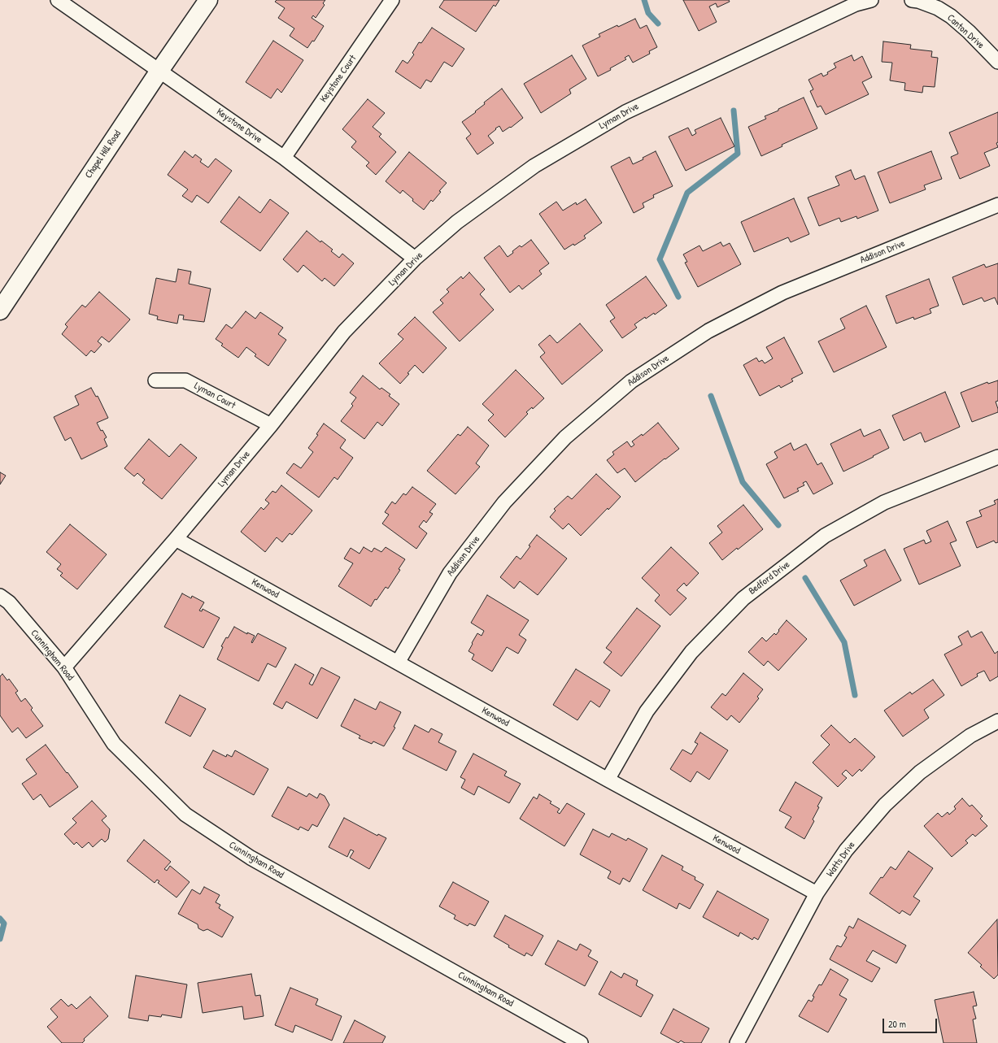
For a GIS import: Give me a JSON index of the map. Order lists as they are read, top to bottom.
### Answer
{
  "streets": {
    "street": [
      "Canton Drive",
      "Keystone Court",
      "Lyman Drive",
      "Keystone Drive",
      "Chapel Hill Road",
      "Addison Drive",
      "Lyman Court",
      "Bedford Drive",
      "Kenwood",
      "Cunningham Road",
      "Watts Drive"
    ]
  },
  "crossings": [
    ["Keystone Court", "Keystone Drive"],
    ["Lyman Drive", "Keystone Drive"],
    ["Lyman Drive", "Lyman Court"],
    ["Lyman Drive", "Kenwood"],
    ["Lyman Drive", "Cunningham Road"],
    ["Keystone Drive", "Chapel Hill Road"],
    ["Addison Drive", "Kenwood"],
    ["Bedford Drive", "Kenwood"],
    ["Kenwood", "Watts Drive"]
  ],
  "scale_bar": "20 m"
}
